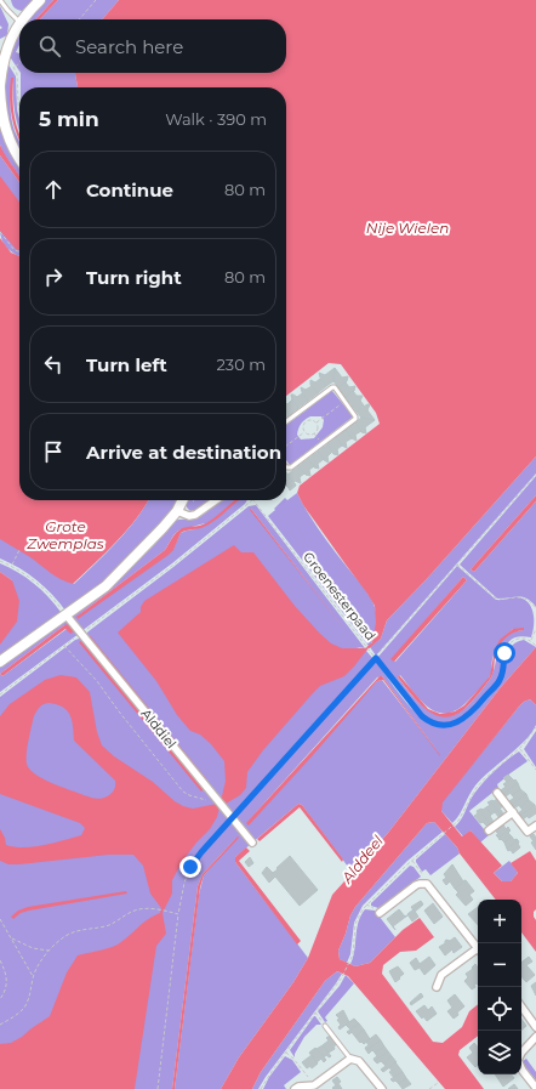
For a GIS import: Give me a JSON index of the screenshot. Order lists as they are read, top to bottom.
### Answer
{
  "streets": {
    "street": ["Alddiel"],
    "path": ["Groenesterpaad"]
  },
  "water": ["Nije Wielen", "Grote Zwemplas", "Alddeel"],
  "page": {
    "search": "Search here",
    "heading": ["5 min", "Walk · 390 m"],
    "list": [
      ["Continue", "80 m"],
      ["Turn right", "80 m"],
      ["Turn left", "230 m"],
      "Arrive at destination"
    ],
    "map_buttons": ["+", "−"]
  }
}
